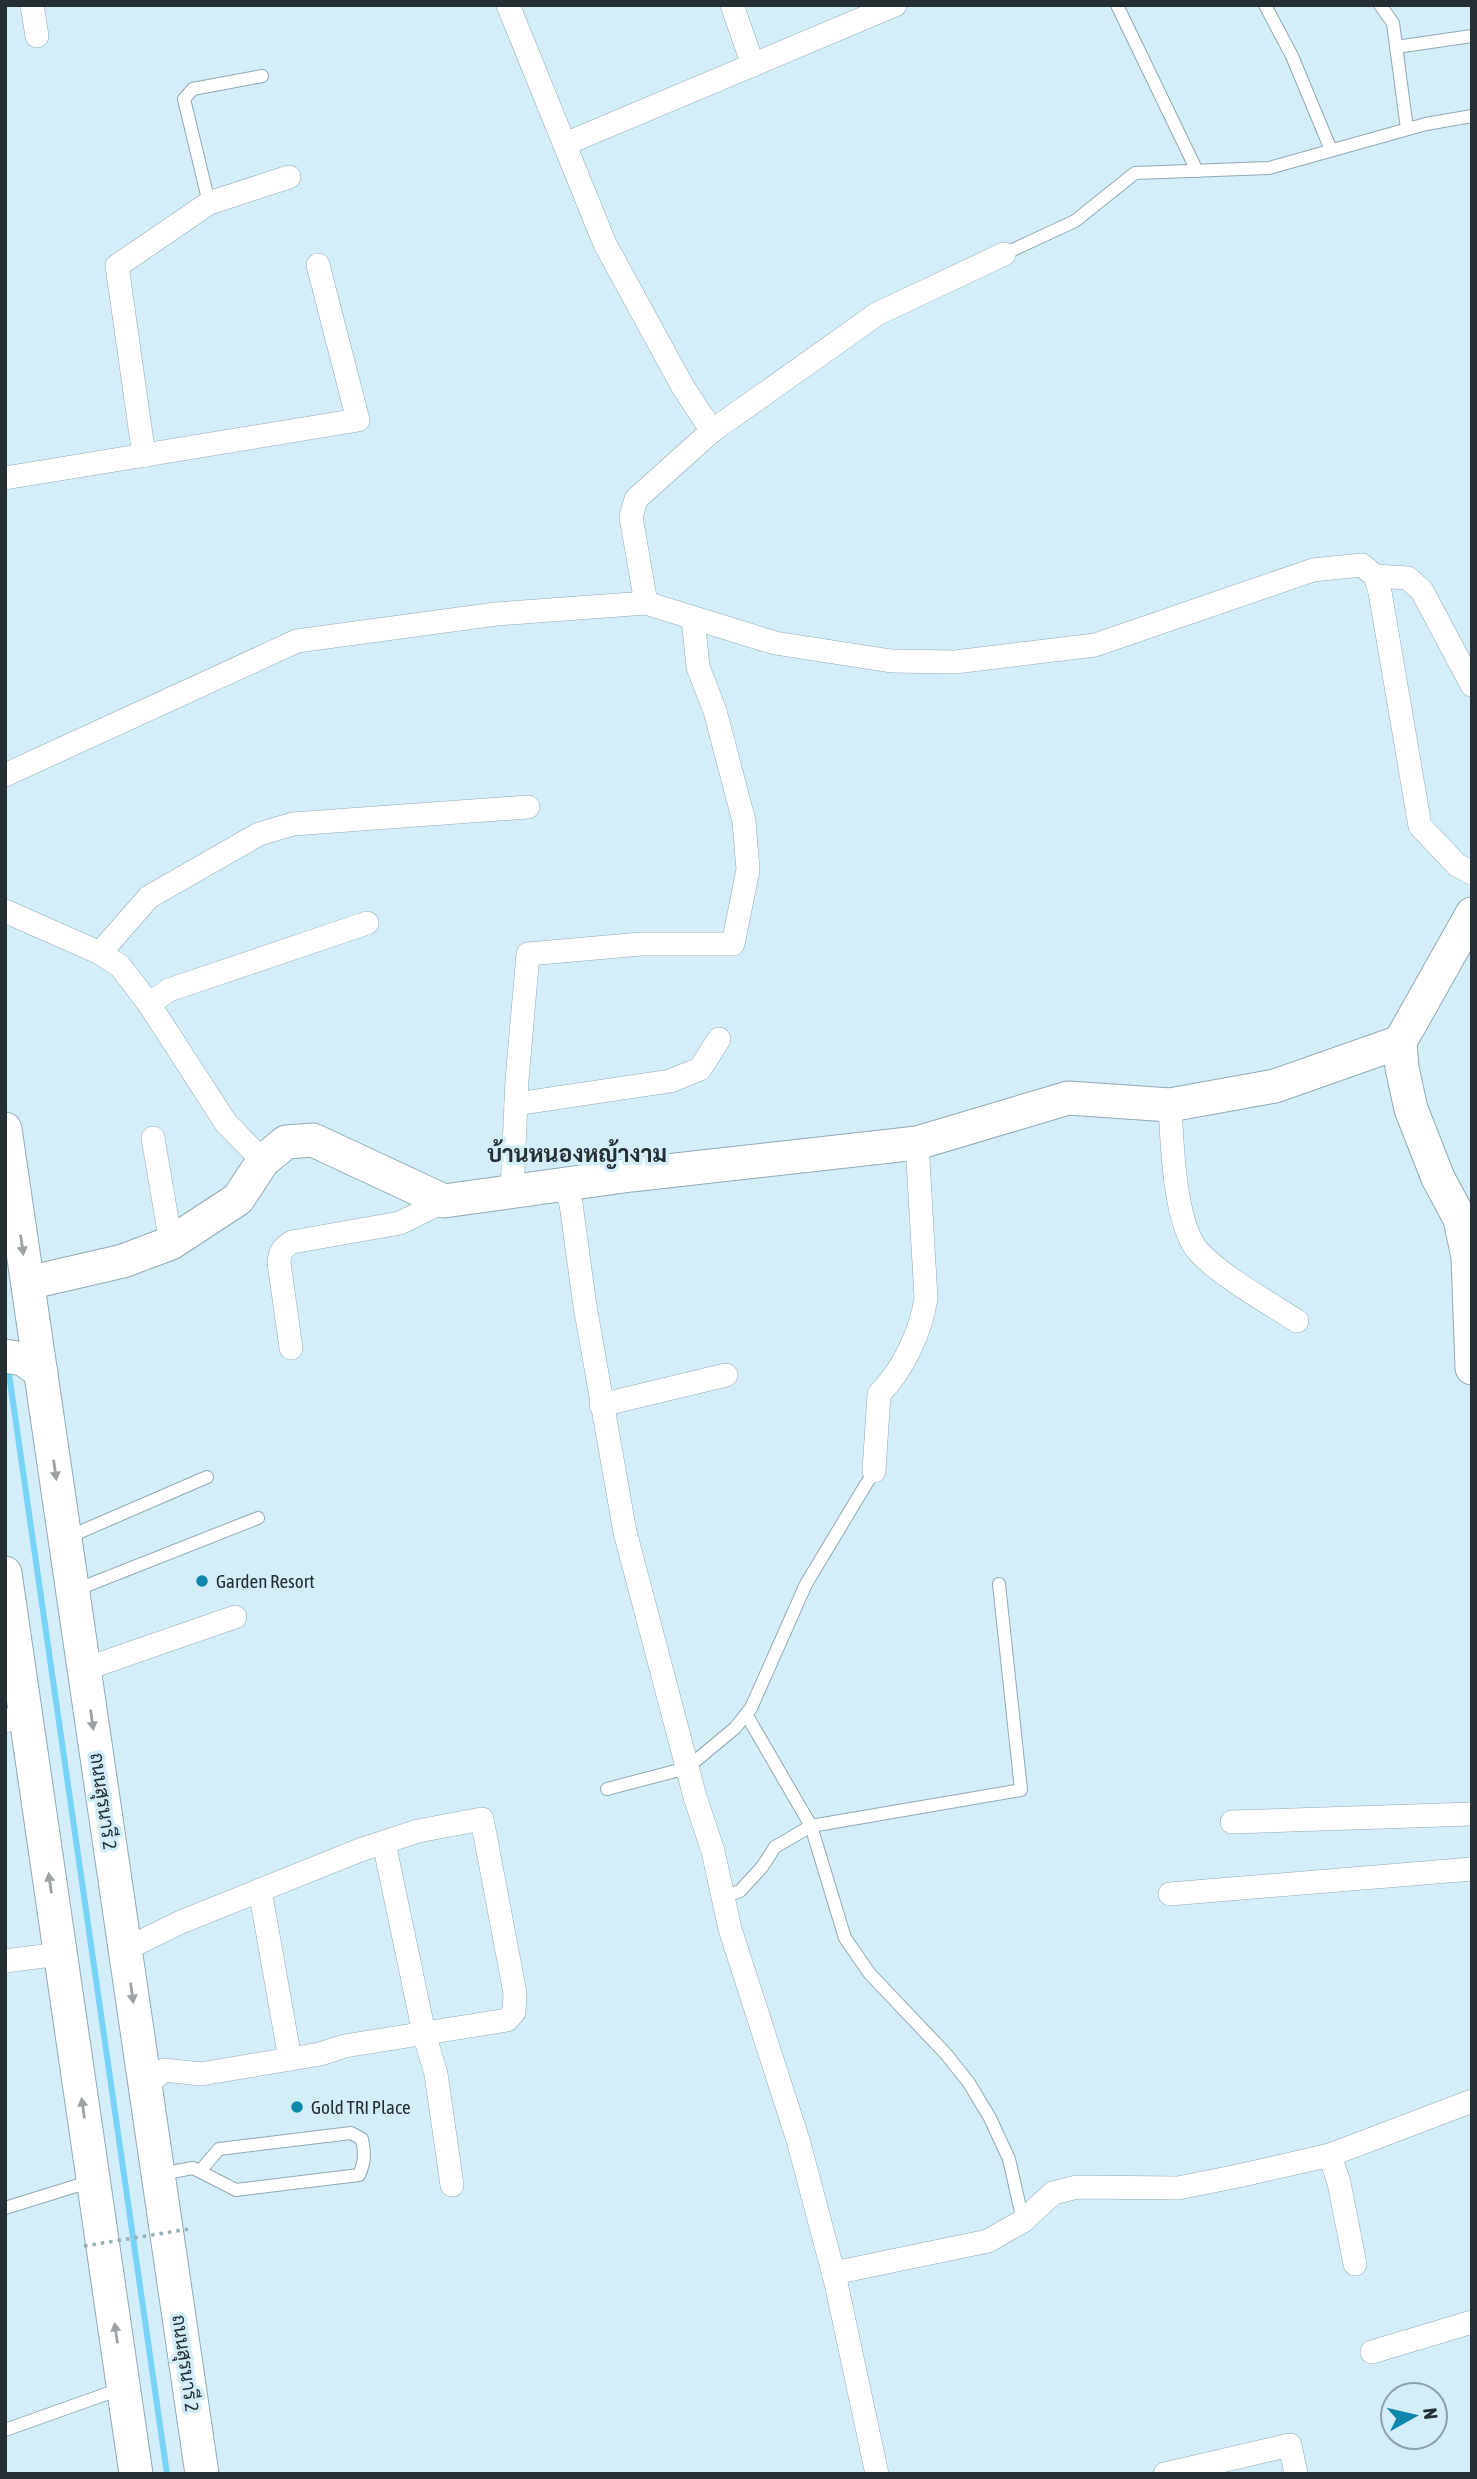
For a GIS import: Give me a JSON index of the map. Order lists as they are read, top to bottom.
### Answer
{
  "streets": {
    "main road": ["ถนนสุรนารี 2"]
  },
  "districts": ["บ้านหนองหญ้างาม"],
  "places": ["Garden Resort", "Gold TRI Place"],
  "north": "right"
}
